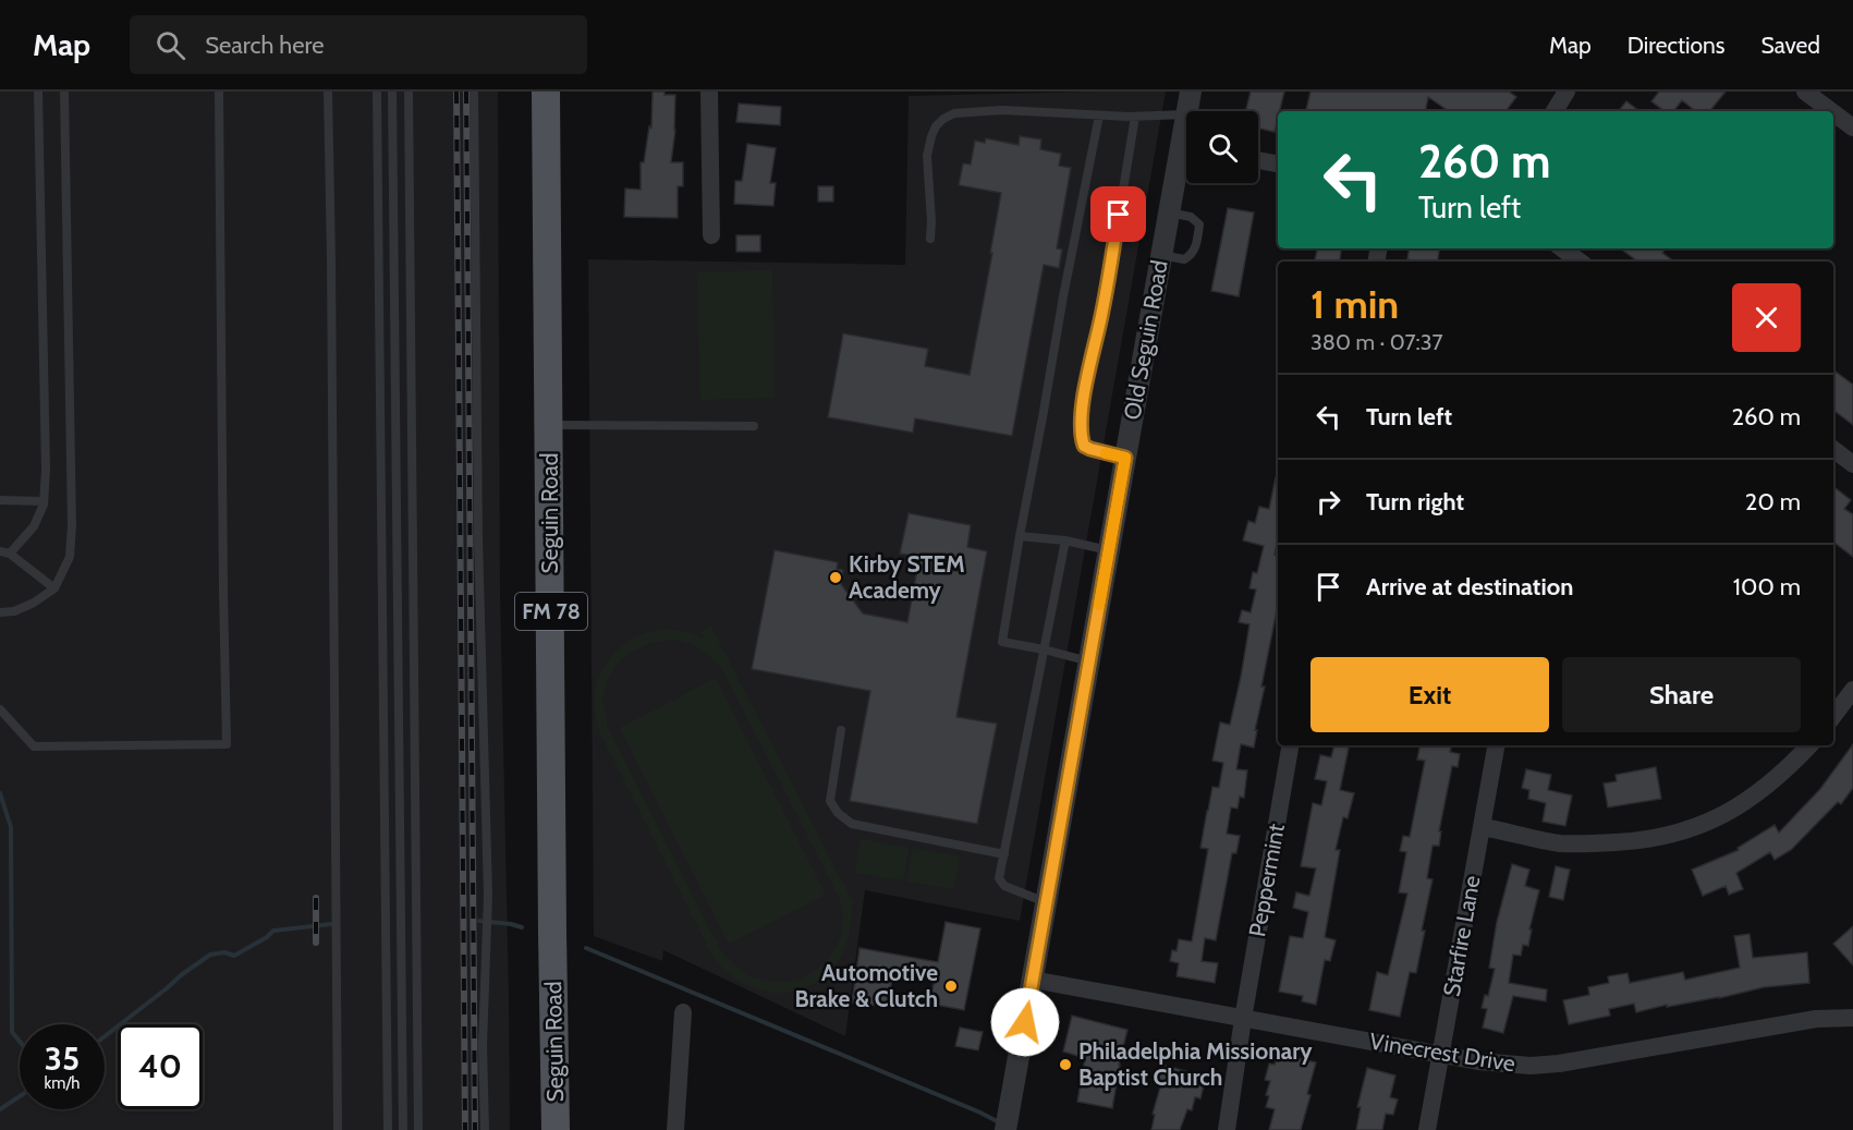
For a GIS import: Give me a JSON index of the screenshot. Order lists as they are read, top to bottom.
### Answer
{
  "streets": {
    "main road": ["Seguin Road", "FM 78"],
    "street": [
      "Old Seguin Road",
      "Peppermint",
      "Starfire Lane",
      "Vinecrest Drive"
    ]
  },
  "crossings": [
    ["Old Seguin Road", "Vinecrest Drive"],
    ["Peppermint", "Vinecrest Drive"],
    ["Starfire Lane", "Vinecrest Drive"]
  ],
  "places": ["Kirby STEM Academy", "Automotive Brake & Clutch", "Philadelphia Missionary Baptist Church"],
  "page": {
    "header": "Map",
    "search": "Search here",
    "nav": ["Map", "Directions", "Saved"],
    "turn": ["260 m", "Turn left"],
    "heading": ["1 min", "380 m · 07:37"],
    "list": [
      {
        "name": "Turn left",
        "value": "260 m"
      },
      {
        "name": "Turn right",
        "value": "20 m"
      },
      {
        "name": "Arrive at destination",
        "value": "100 m"
      }
    ],
    "buttons": ["Exit", "Share"],
    "speed": "35 km/h",
    "limit": "40"
  }
}
